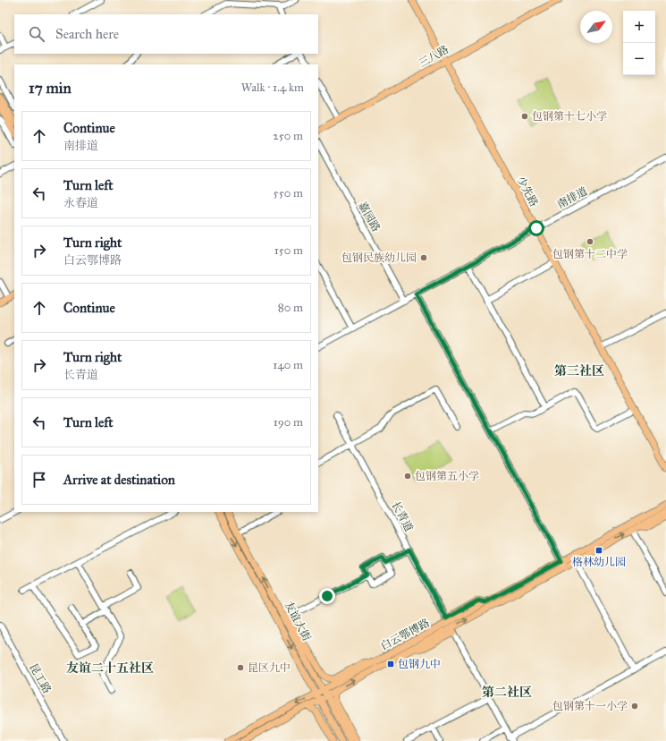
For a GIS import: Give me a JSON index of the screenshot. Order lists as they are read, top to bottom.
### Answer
{
  "streets": {
    "main road": [
      "三八路",
      "少先路",
      "友谊大街",
      "白云鄂博路"
    ],
    "street": [
      "南排道",
      "嘉园路",
      "长青道",
      "昆工路"
    ]
  },
  "crossings": [
    ["三八路", "少先路"],
    ["少先路", "南排道"],
    ["南排道", "嘉园路"],
    ["长青道", "白云鄂博路"],
    ["友谊大街", "白云鄂博路"]
  ],
  "districts": ["第三社区", "友谊二十五社区", "第二社区"],
  "places": {
    "other": [
      "包钢第十七小学",
      "包钢第十二中学",
      "包钢民族幼儿园",
      "包钢第五小学",
      "昆区九中",
      "包钢第十一小学"
    ],
    "transit": ["格林幼儿园", "包钢九中"]
  },
  "north": "top right",
  "page": {
    "map_buttons": ["+", "−"],
    "search": "Search here",
    "heading": ["17 min", "Walk · 1.4 km"],
    "list": [
      ["Continue", "南排道", "250 m"],
      ["Turn left", "永春道", "550 m"],
      ["Turn right", "白云鄂博路", "150 m"],
      ["Continue", "80 m"],
      ["Turn right", "长青道", "140 m"],
      ["Turn left", "190 m"],
      "Arrive at destination"
    ]
  }
}
